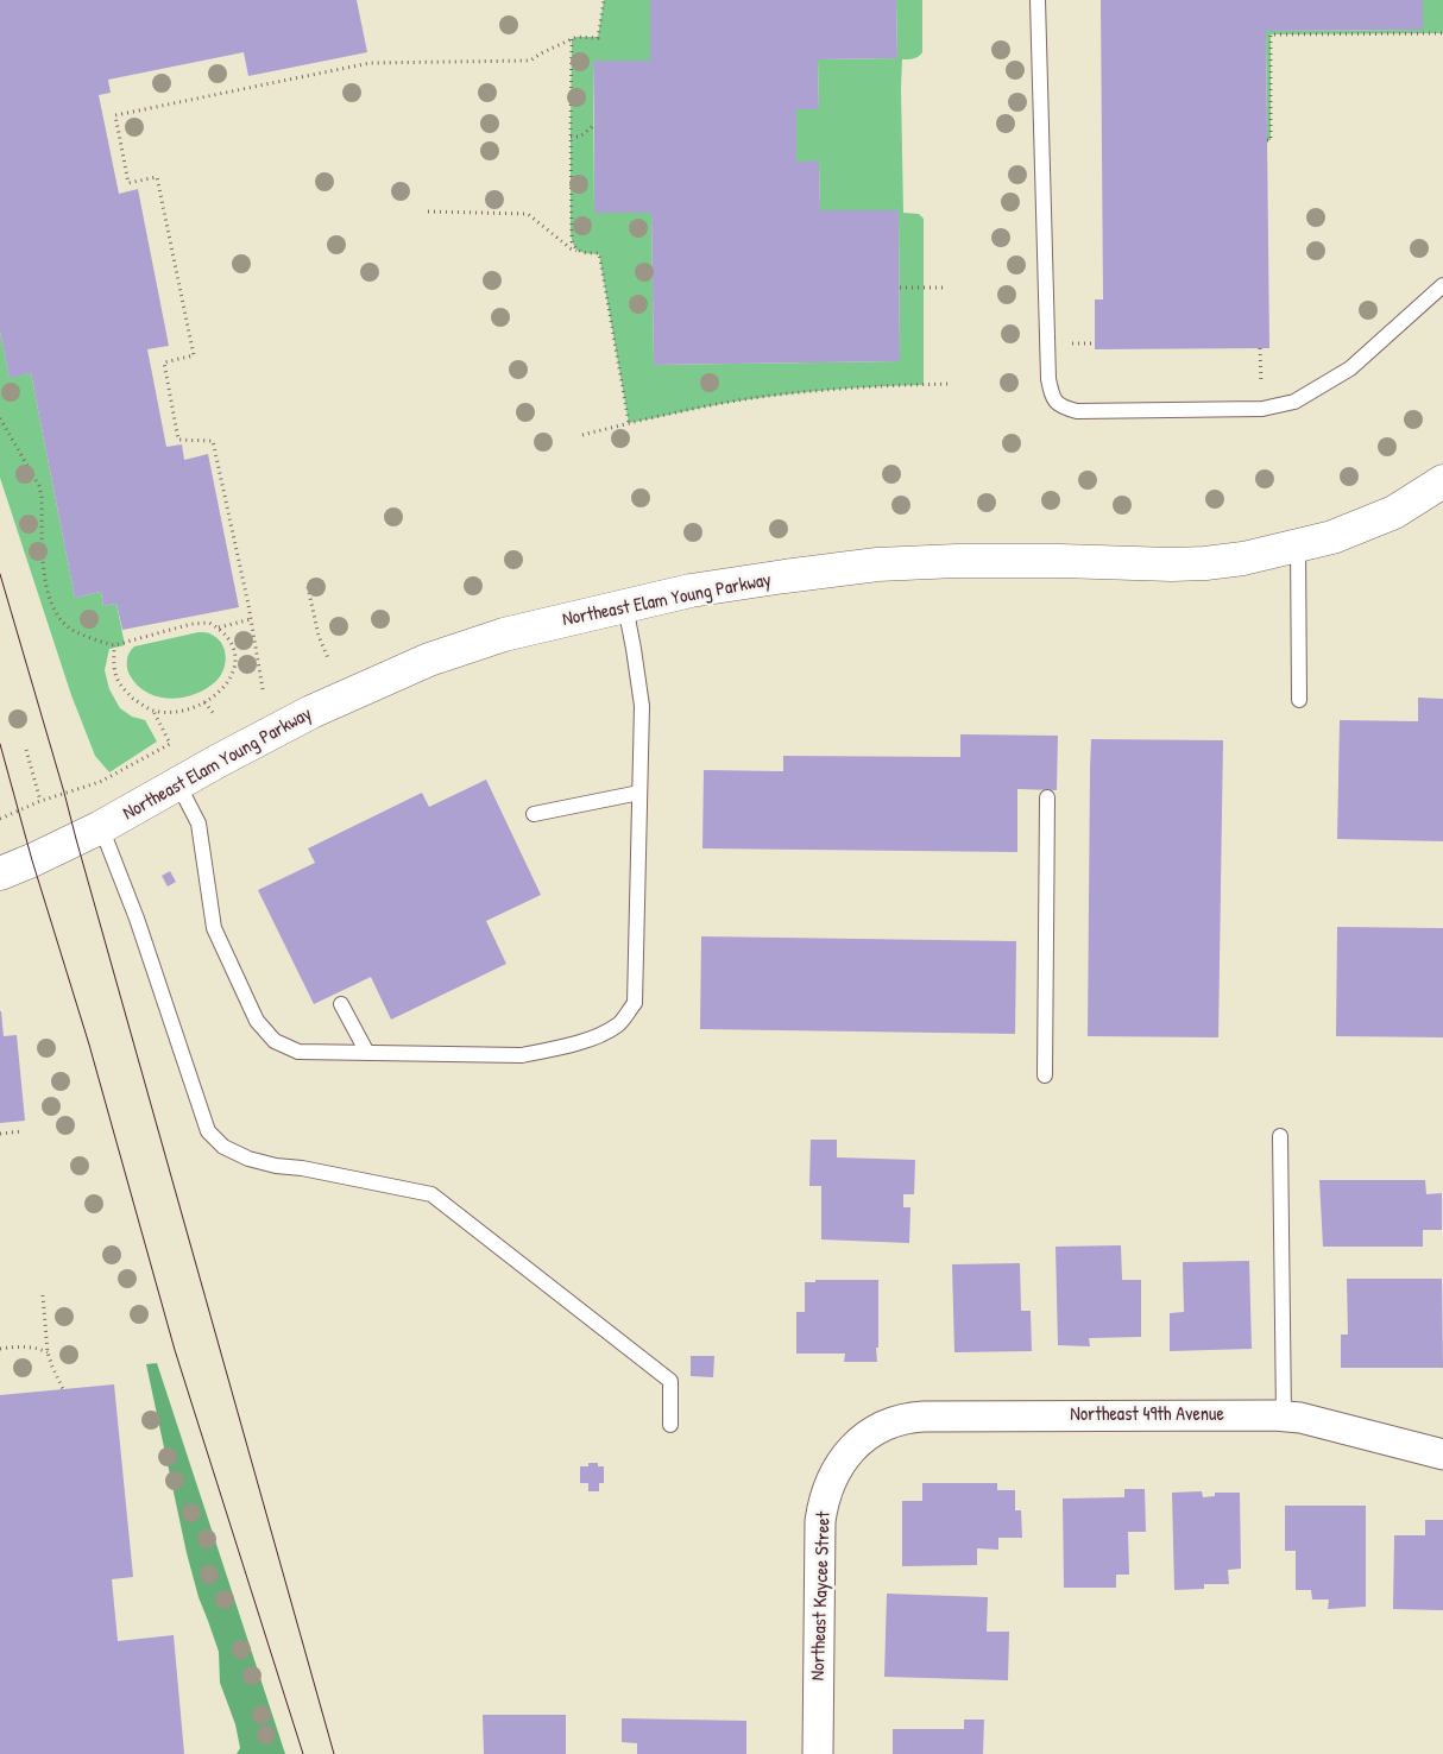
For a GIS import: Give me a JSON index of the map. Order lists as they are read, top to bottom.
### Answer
{
  "streets": {
    "street": ["Northeast Elam Young Parkway", "Northeast 49th Avenue", "Northeast Kaycee Street"]
  },
  "crossings": [
    ["Northeast 49th Avenue", "Northeast Kaycee Street"]
  ]
}
